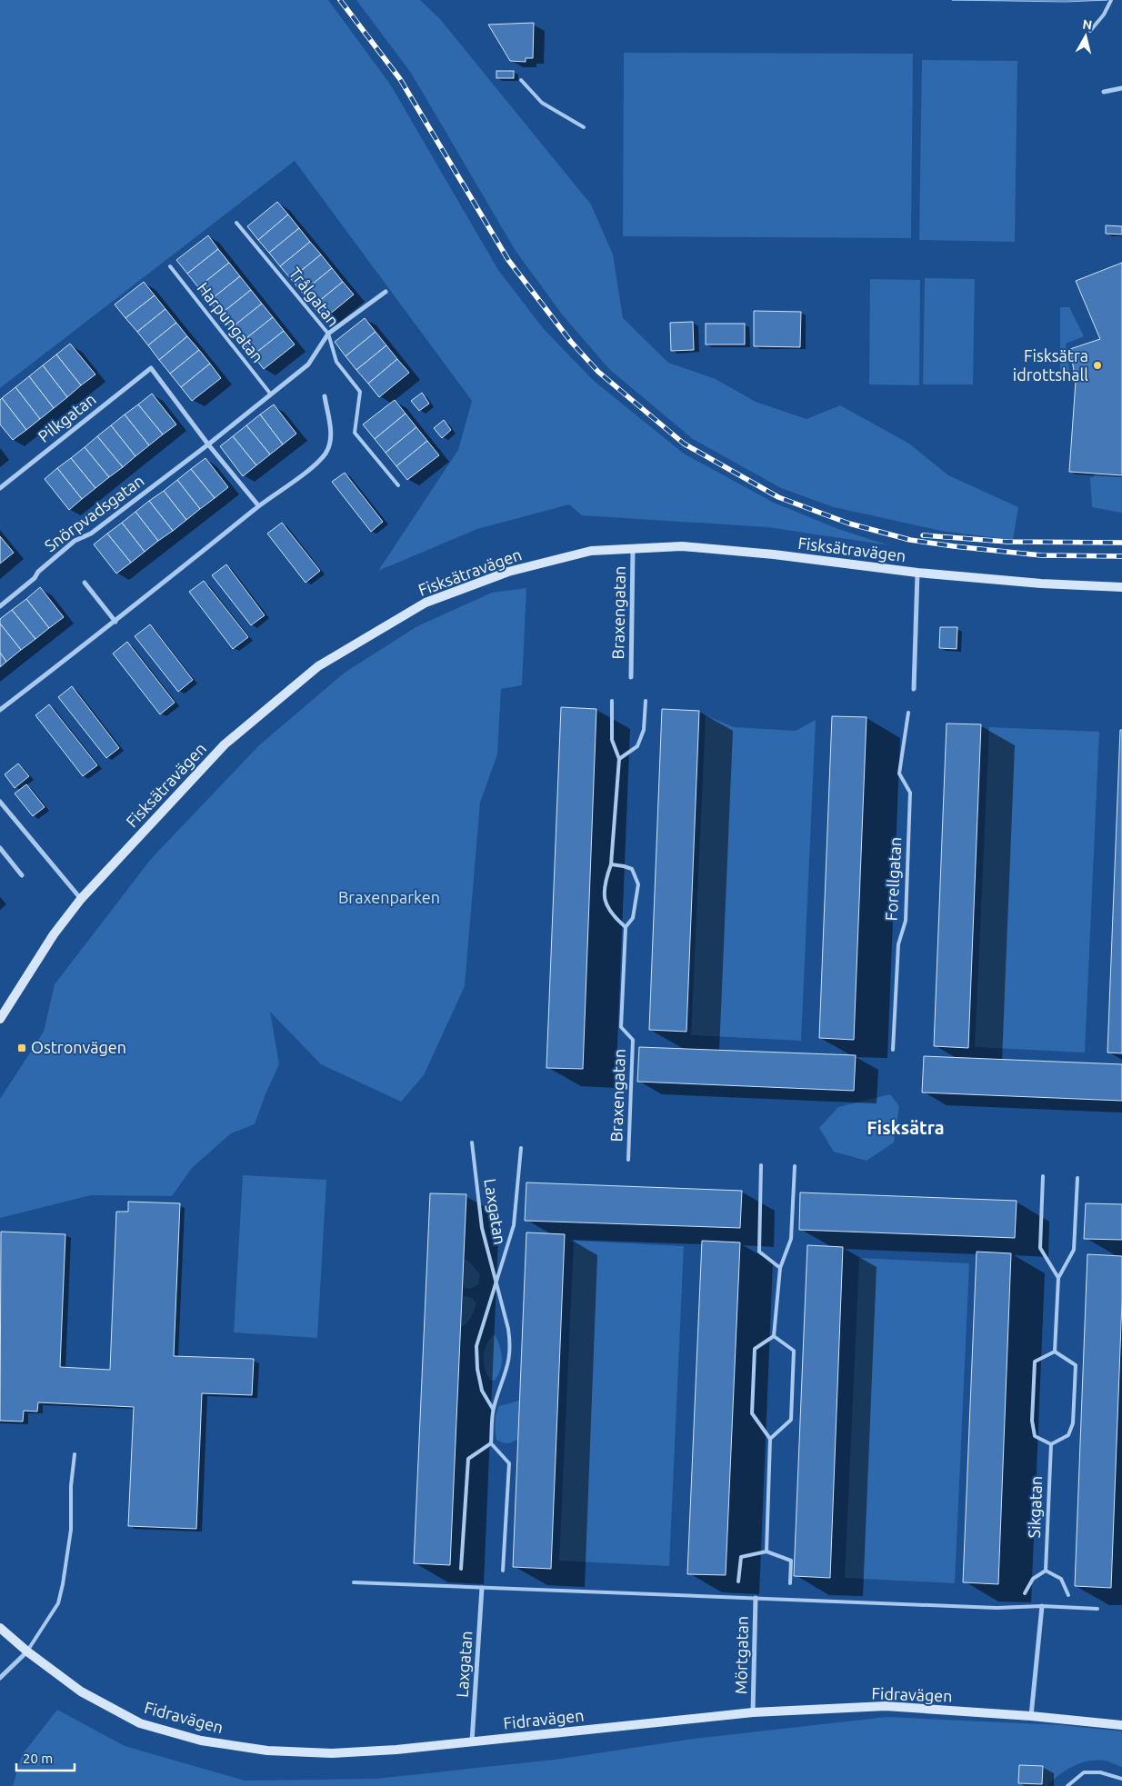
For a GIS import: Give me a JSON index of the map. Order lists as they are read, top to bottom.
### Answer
{
  "streets": {
    "street": [
      "Pilkgatan",
      "Snörpvadsgatan",
      "Fisksätravägen",
      "Braxengatan",
      "Laxgatan",
      "Mörtgatan",
      "Fidravägen"
    ],
    "lane": [
      "Trålgatan",
      "Harpungatan",
      "Forellgatan",
      "Sikgatan"
    ]
  },
  "crossings": [
    ["Trålgatan", "Snörpvadsgatan"],
    ["Harpungatan", "Snörpvadsgatan"],
    ["Pilkgatan", "Snörpvadsgatan"],
    ["Fisksätravägen", "Braxengatan"],
    ["Laxgatan", "Fidravägen"],
    ["Mörtgatan", "Fidravägen"]
  ],
  "districts": ["Fisksätra"],
  "parks": ["Braxenparken"],
  "places": {
    "other": ["Fisksätra idrottshall"],
    "transit": ["Ostronvägen"]
  },
  "scale_bar": "20 m",
  "north": "top"
}
